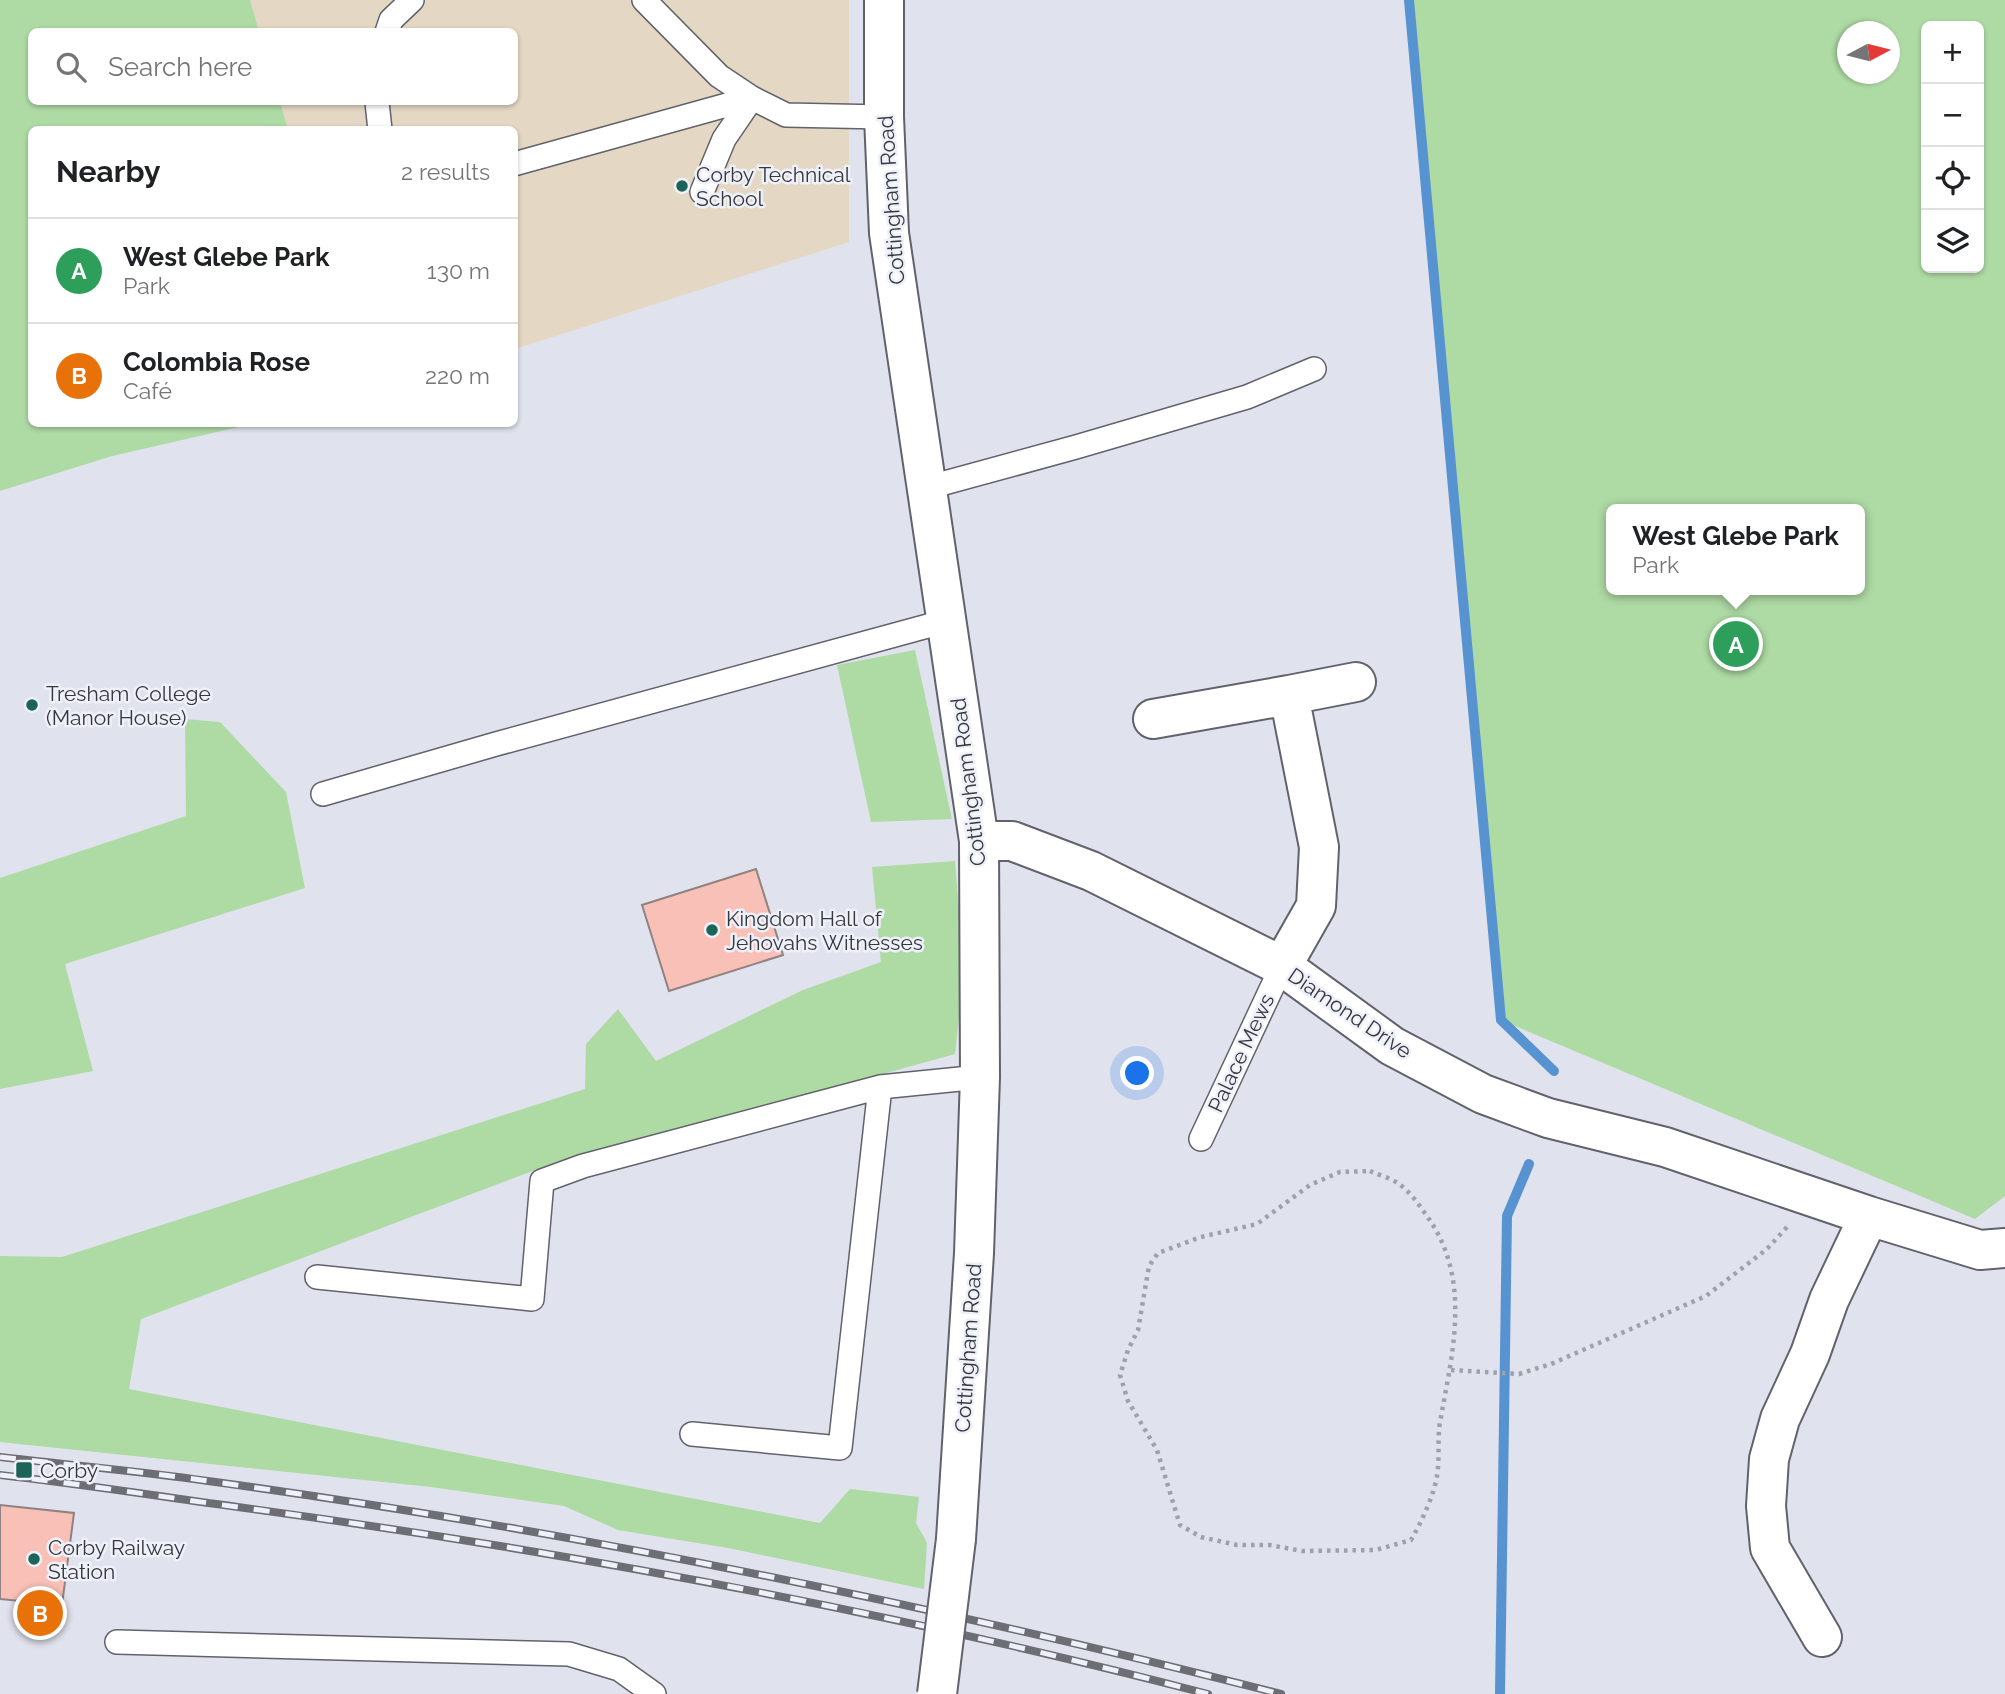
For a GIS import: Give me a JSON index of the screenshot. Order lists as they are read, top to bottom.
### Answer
{
  "streets": {
    "street": ["Cottingham Road", "Diamond Drive"],
    "lane": ["Palace Mews"]
  },
  "crossings": [
    ["Cottingham Road", "Diamond Drive"],
    ["Diamond Drive", "Palace Mews"]
  ],
  "places": {
    "other": [
      "Corby Technical School",
      "Tresham College (Manor House)",
      "Kingdom Hall of Jehovahs Witnesses",
      "Corby Railway Station"
    ],
    "transit": ["Corby"]
  },
  "north": "right",
  "page": {
    "map_buttons": ["+", "−"],
    "search": "Search here",
    "heading": ["Nearby", "2 results"],
    "list": [
      {
        "mark": "A",
        "name": "West Glebe Park",
        "note": "Park",
        "value": "130 m"
      },
      {
        "mark": "B",
        "name": "Colombia Rose",
        "note": "Café",
        "value": "220 m"
      }
    ],
    "popup": ["West Glebe Park", "Park"],
    "pins": ["A", "B"]
  }
}
